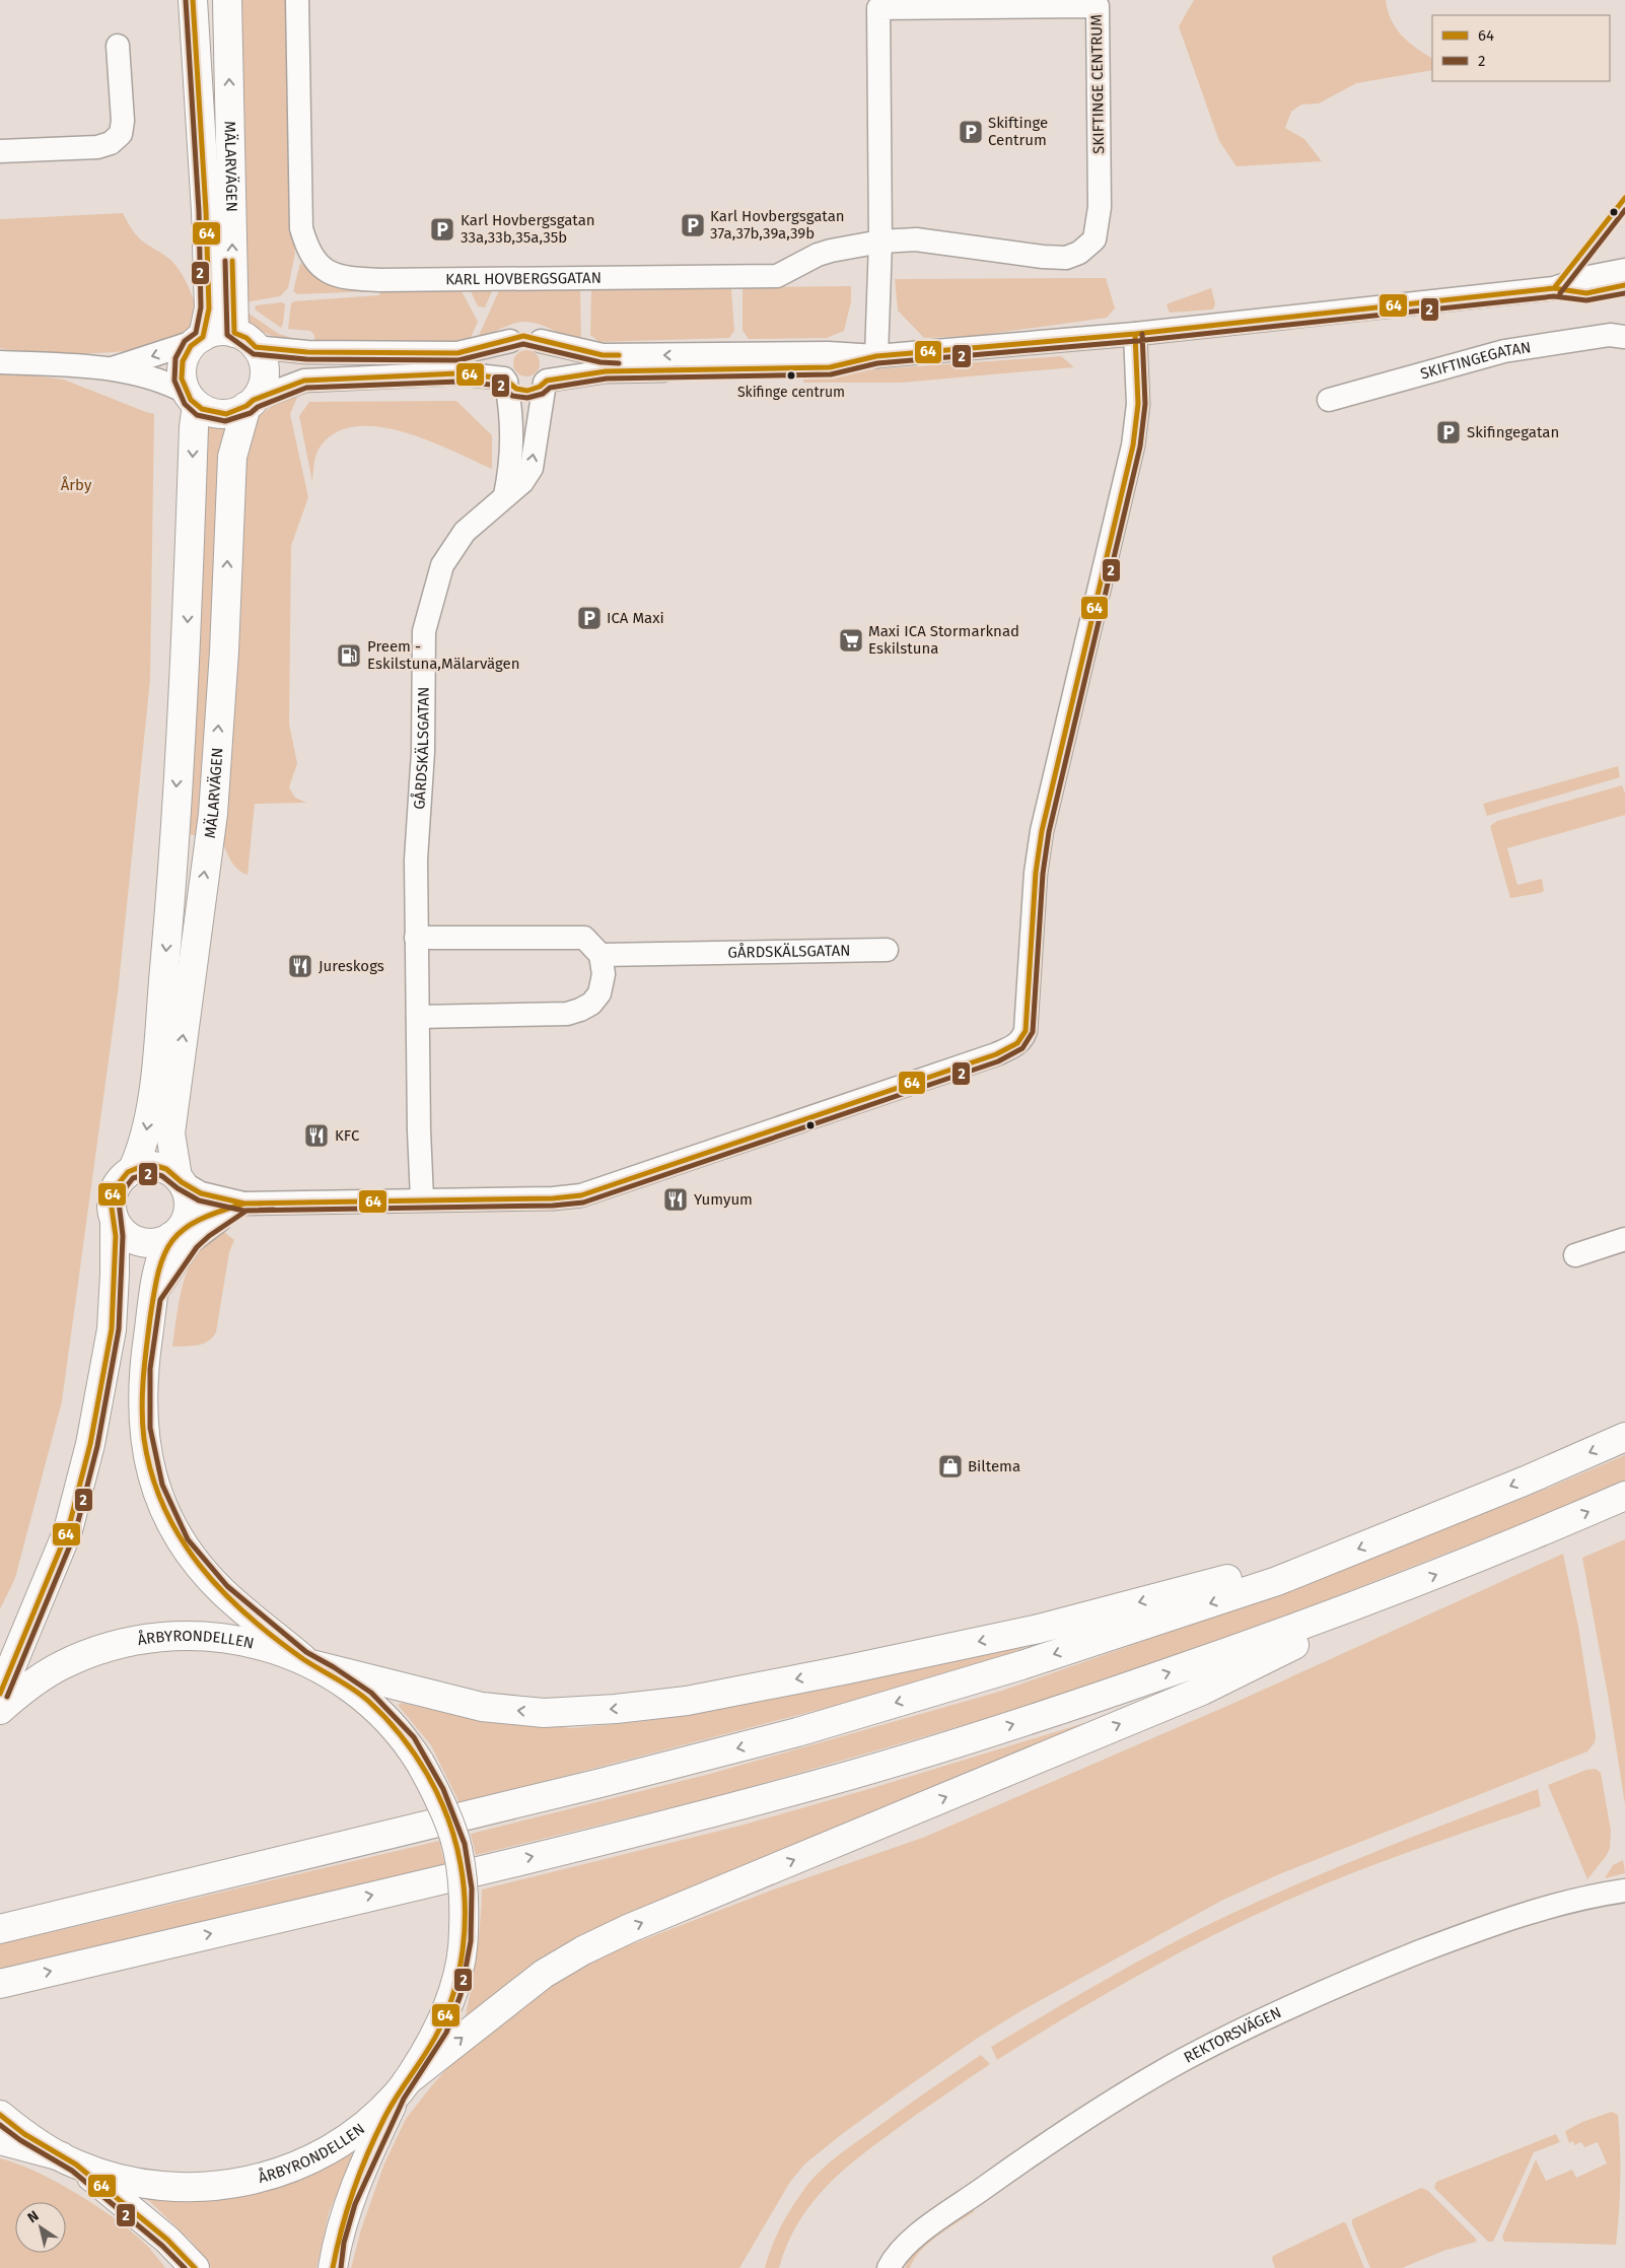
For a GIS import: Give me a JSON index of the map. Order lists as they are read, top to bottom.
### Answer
{
  "streets": {
    "main road": ["MÄLARVÄGEN", "ÅRBYRONDELLEN"],
    "street": [
      "SKIFTINGE CENTRUM",
      "KARL HOVBERGSGATAN",
      "SKIFTINGEGATAN",
      "GÅRDSKÄLSGATAN",
      "REKTORSVÄGEN"
    ]
  },
  "crossings": [
    ["SKIFTINGE CENTRUM", "KARL HOVBERGSGATAN"]
  ],
  "parks": ["Årby"],
  "places": {
    "parking": [
      "Skiftinge Centrum",
      "Karl Hovbergsgatan 37a,37b,39a,39b",
      "Karl Hovbergsgatan 33a,33b,35a,35b",
      "Skifingegatan",
      "ICA Maxi"
    ],
    "other": ["Skifinge centrum"],
    "supermarket": ["Maxi ICA Stormarknad Eskilstuna"],
    "fuel station": ["Preem - Eskilstuna,Mälarvägen"],
    "restaurant": ["Jureskogs", "KFC", "Yumyum"],
    "shop": ["Biltema"]
  },
  "lines": ["transit line 64", "transit line 2"],
  "legend": ["64", "2"],
  "north": "top left"
}
